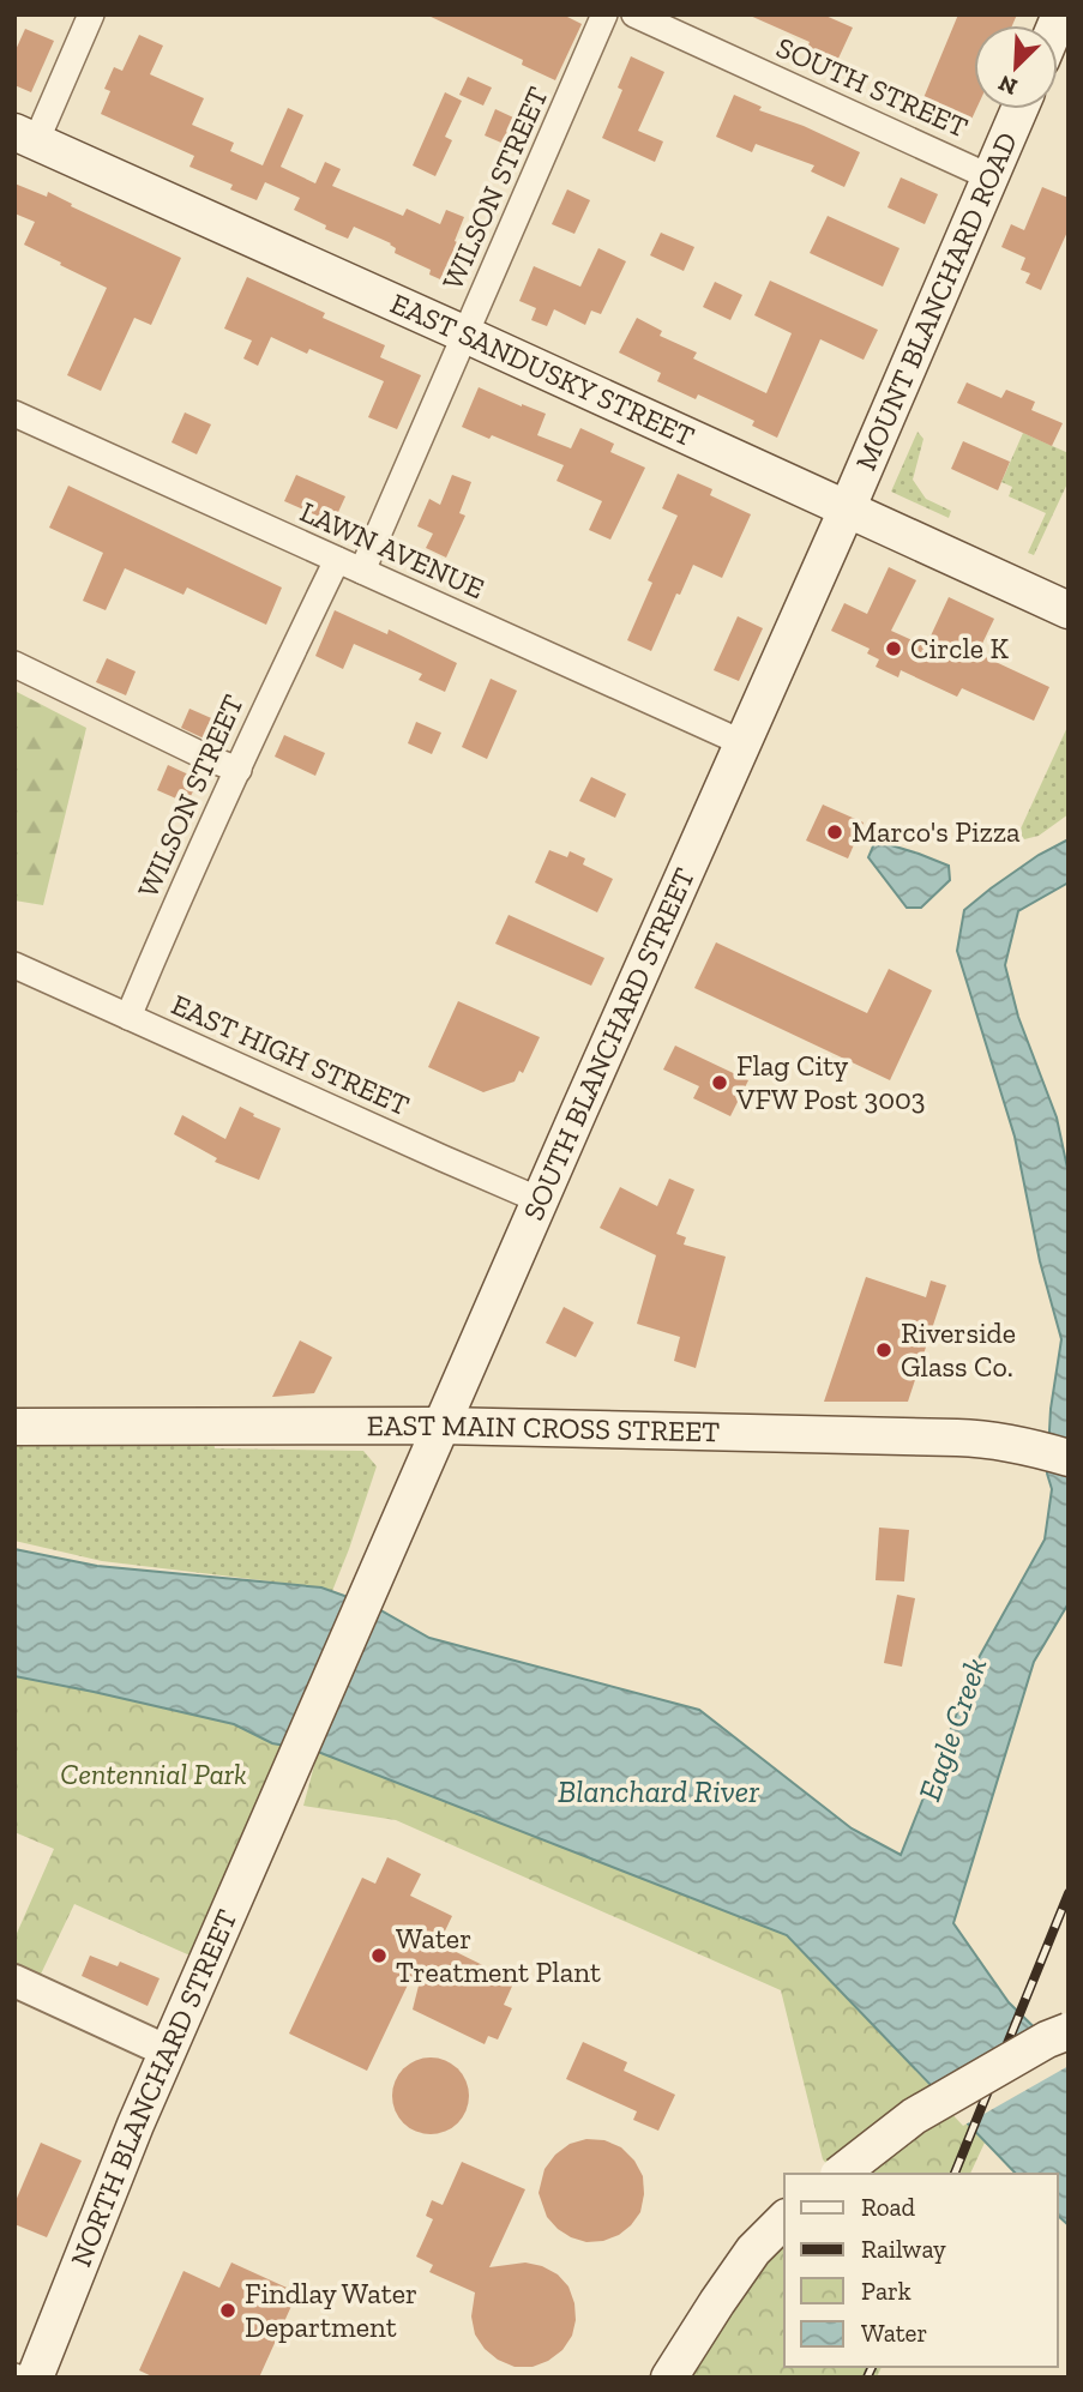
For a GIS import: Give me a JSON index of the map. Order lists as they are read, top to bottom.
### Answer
{
  "streets": {
    "main road": [
      "MOUNT BLANCHARD ROAD",
      "EAST SANDUSKY STREET",
      "SOUTH BLANCHARD STREET",
      "EAST MAIN CROSS STREET",
      "NORTH BLANCHARD STREET"
    ],
    "street": [
      "SOUTH STREET",
      "WILSON STREET",
      "LAWN AVENUE",
      "EAST HIGH STREET"
    ]
  },
  "crossings": [
    ["SOUTH STREET", "MOUNT BLANCHARD ROAD"],
    ["WILSON STREET", "EAST SANDUSKY STREET"],
    ["WILSON STREET", "LAWN AVENUE"],
    ["WILSON STREET", "EAST HIGH STREET"],
    ["MOUNT BLANCHARD ROAD", "EAST SANDUSKY STREET"],
    ["MOUNT BLANCHARD ROAD", "SOUTH BLANCHARD STREET"],
    ["EAST SANDUSKY STREET", "SOUTH BLANCHARD STREET"],
    ["LAWN AVENUE", "SOUTH BLANCHARD STREET"],
    ["SOUTH BLANCHARD STREET", "EAST HIGH STREET"],
    ["SOUTH BLANCHARD STREET", "EAST MAIN CROSS STREET"],
    ["SOUTH BLANCHARD STREET", "NORTH BLANCHARD STREET"]
  ],
  "water": ["Eagle Creek", "Blanchard River"],
  "parks": ["Centennial Park"],
  "places": [
    "Circle K",
    "Marco's Pizza",
    "Flag City VFW Post 3003",
    "Riverside Glass Co.",
    "Water Treatment Plant",
    "Findlay Water Department"
  ],
  "legend": [
    "Road",
    "Railway",
    "Park",
    "Water"
  ],
  "north": "bottom left"
}
